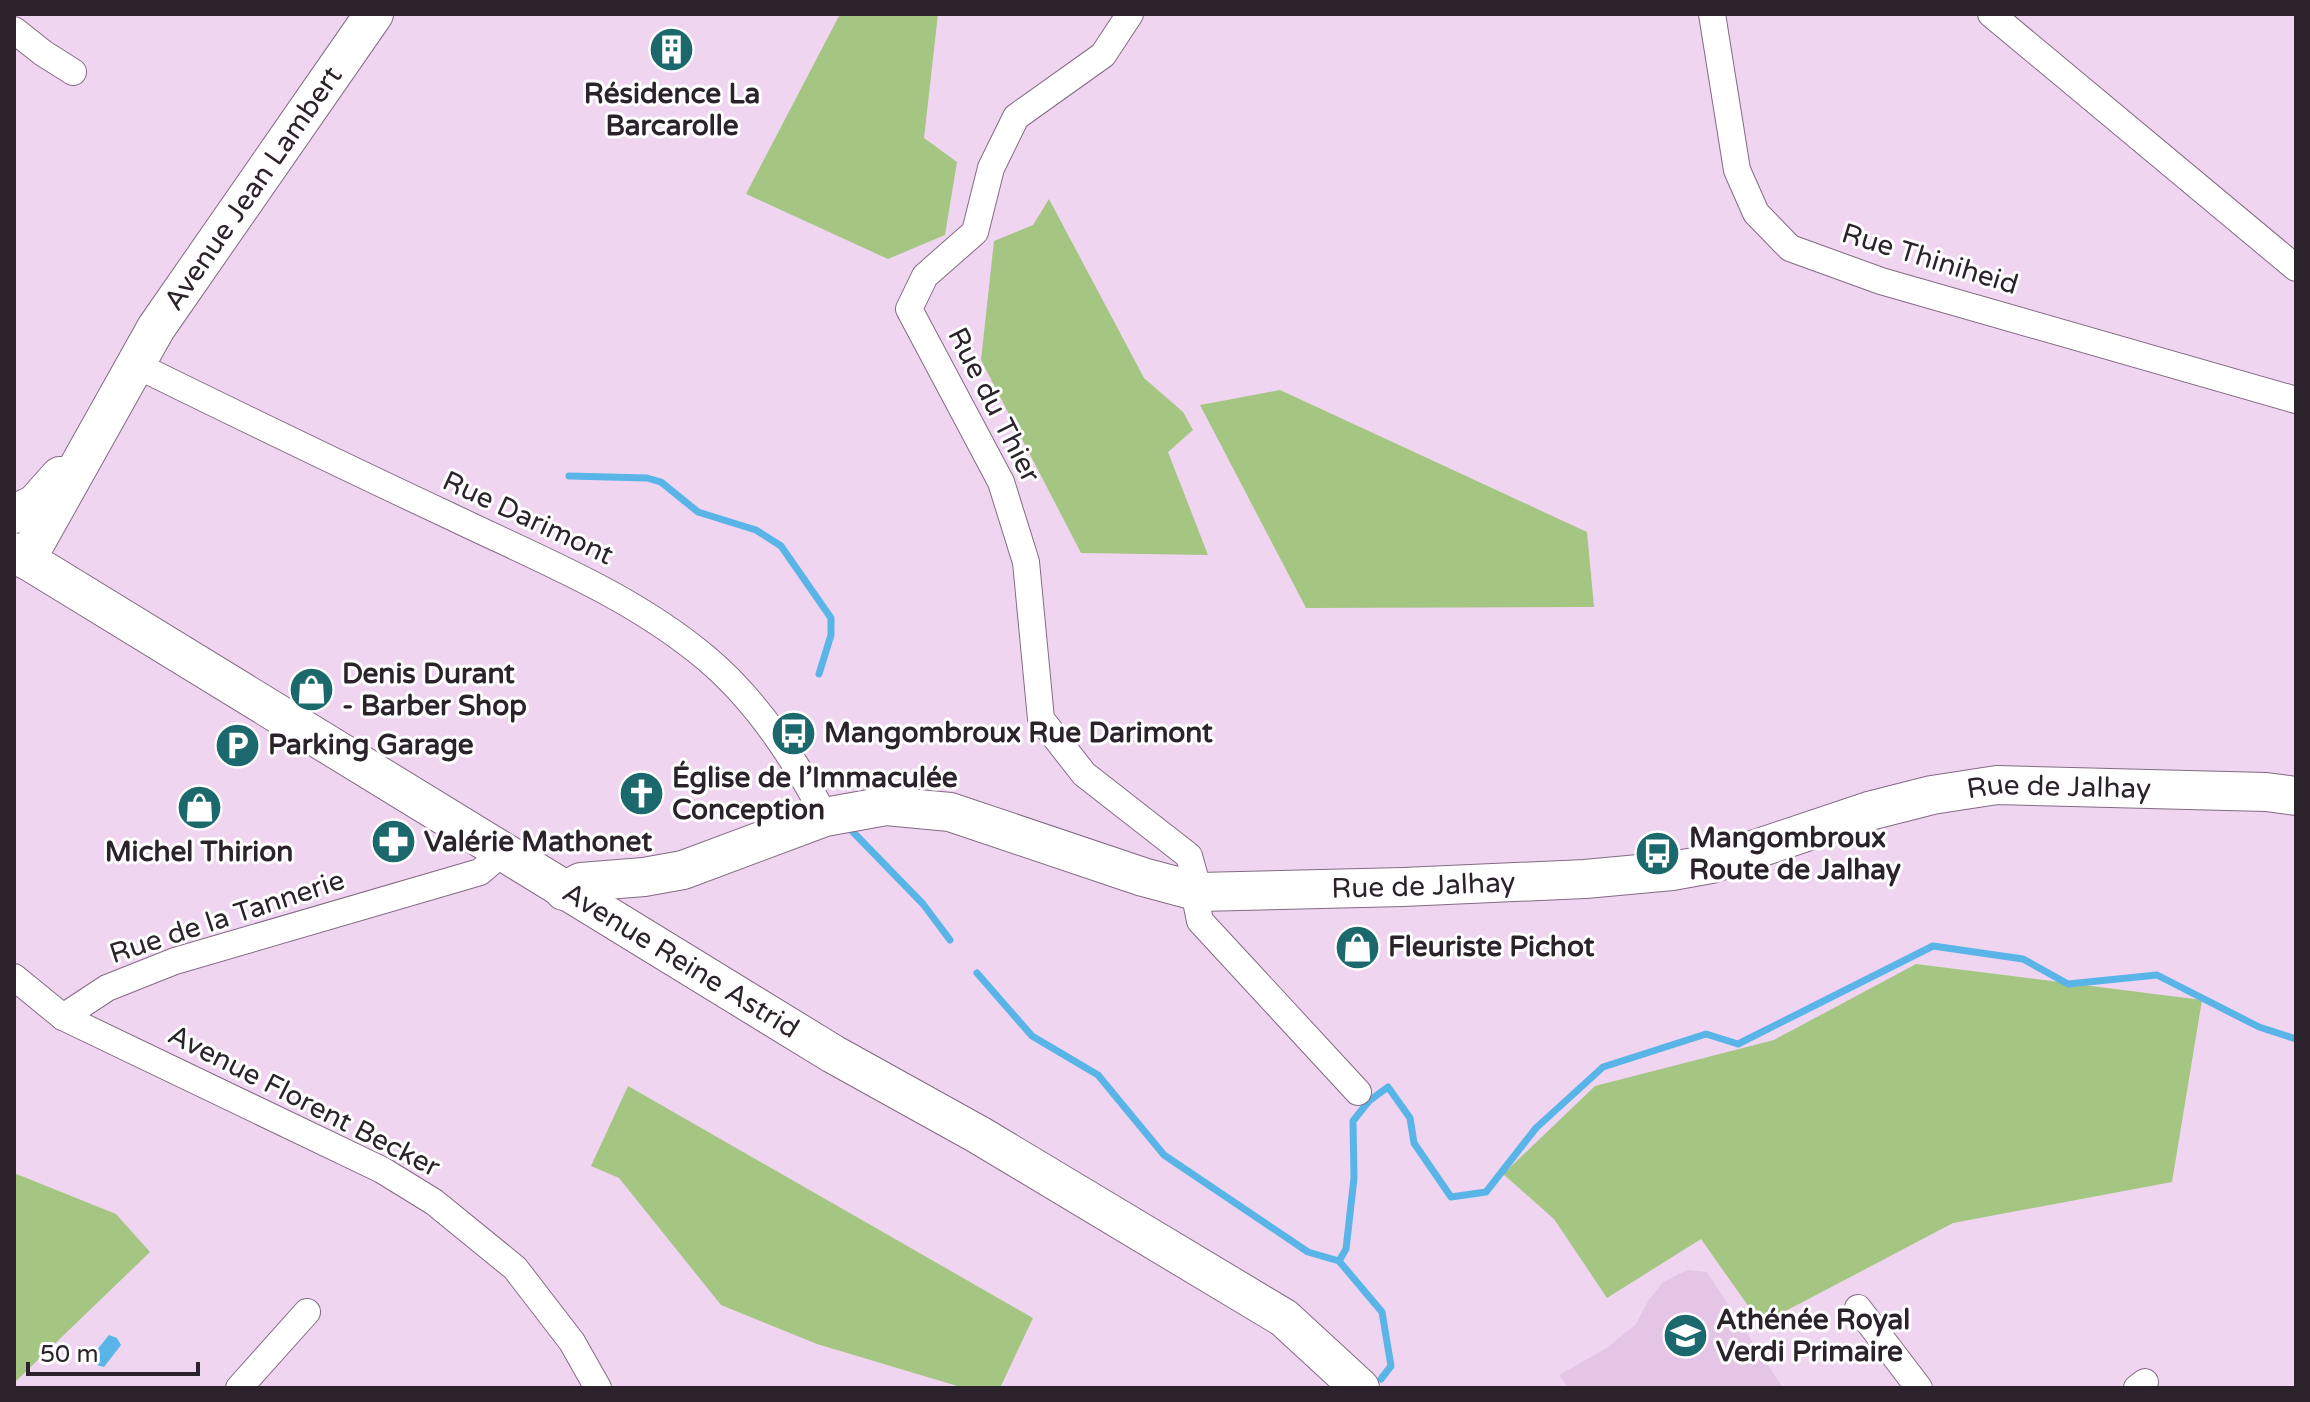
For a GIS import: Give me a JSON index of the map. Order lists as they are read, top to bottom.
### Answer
{
  "streets": {
    "main road": ["Avenue Jean Lambert", "Rue de Jalhay", "Avenue Reine Astrid"],
    "street": [
      "Rue Thiniheid",
      "Rue du Thier",
      "Rue Darimont",
      "Rue de la Tannerie",
      "Avenue Florent Becker"
    ]
  },
  "crossings": [
    ["Avenue Jean Lambert", "Rue Darimont"],
    ["Avenue Jean Lambert", "Avenue Reine Astrid"],
    ["Rue du Thier", "Rue de Jalhay"],
    ["Rue Darimont", "Rue de Jalhay"],
    ["Rue de Jalhay", "Avenue Reine Astrid"],
    ["Rue de la Tannerie", "Avenue Reine Astrid"],
    ["Rue de la Tannerie", "Avenue Florent Becker"]
  ],
  "places": {
    "building": ["Résidence La Barcarolle"],
    "shop": ["Denis Durant - Barber Shop", "Michel Thirion", "Fleuriste Pichot"],
    "bus stop": ["Mangombroux Rue Darimont", "Mangombroux Route de Jalhay"],
    "parking": ["Parking Garage"],
    "church": ["Église de l’Immaculée Conception"],
    "pharmacy": ["Valérie Mathonet"],
    "school or university": ["Athénée Royal Verdi Primaire"]
  },
  "scale_bar": "50 m"
}
